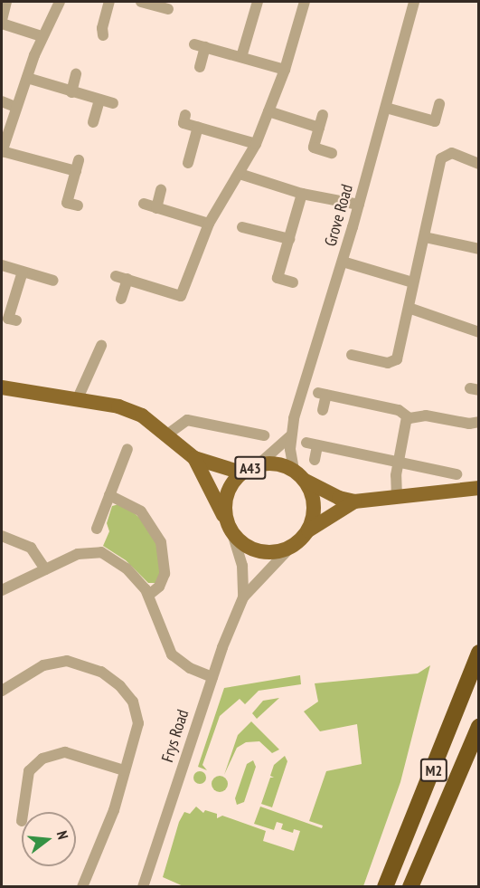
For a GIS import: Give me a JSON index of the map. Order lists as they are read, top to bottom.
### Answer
{
  "streets": {
    "highway": ["M2"],
    "main road": ["A43"],
    "street": ["Grove Road", "Frys Road"]
  },
  "crossings": [
    ["Grove Road", "A43"],
    ["Grove Road", "Frys Road"],
    ["A43", "Frys Road"]
  ],
  "north": "right"
}
